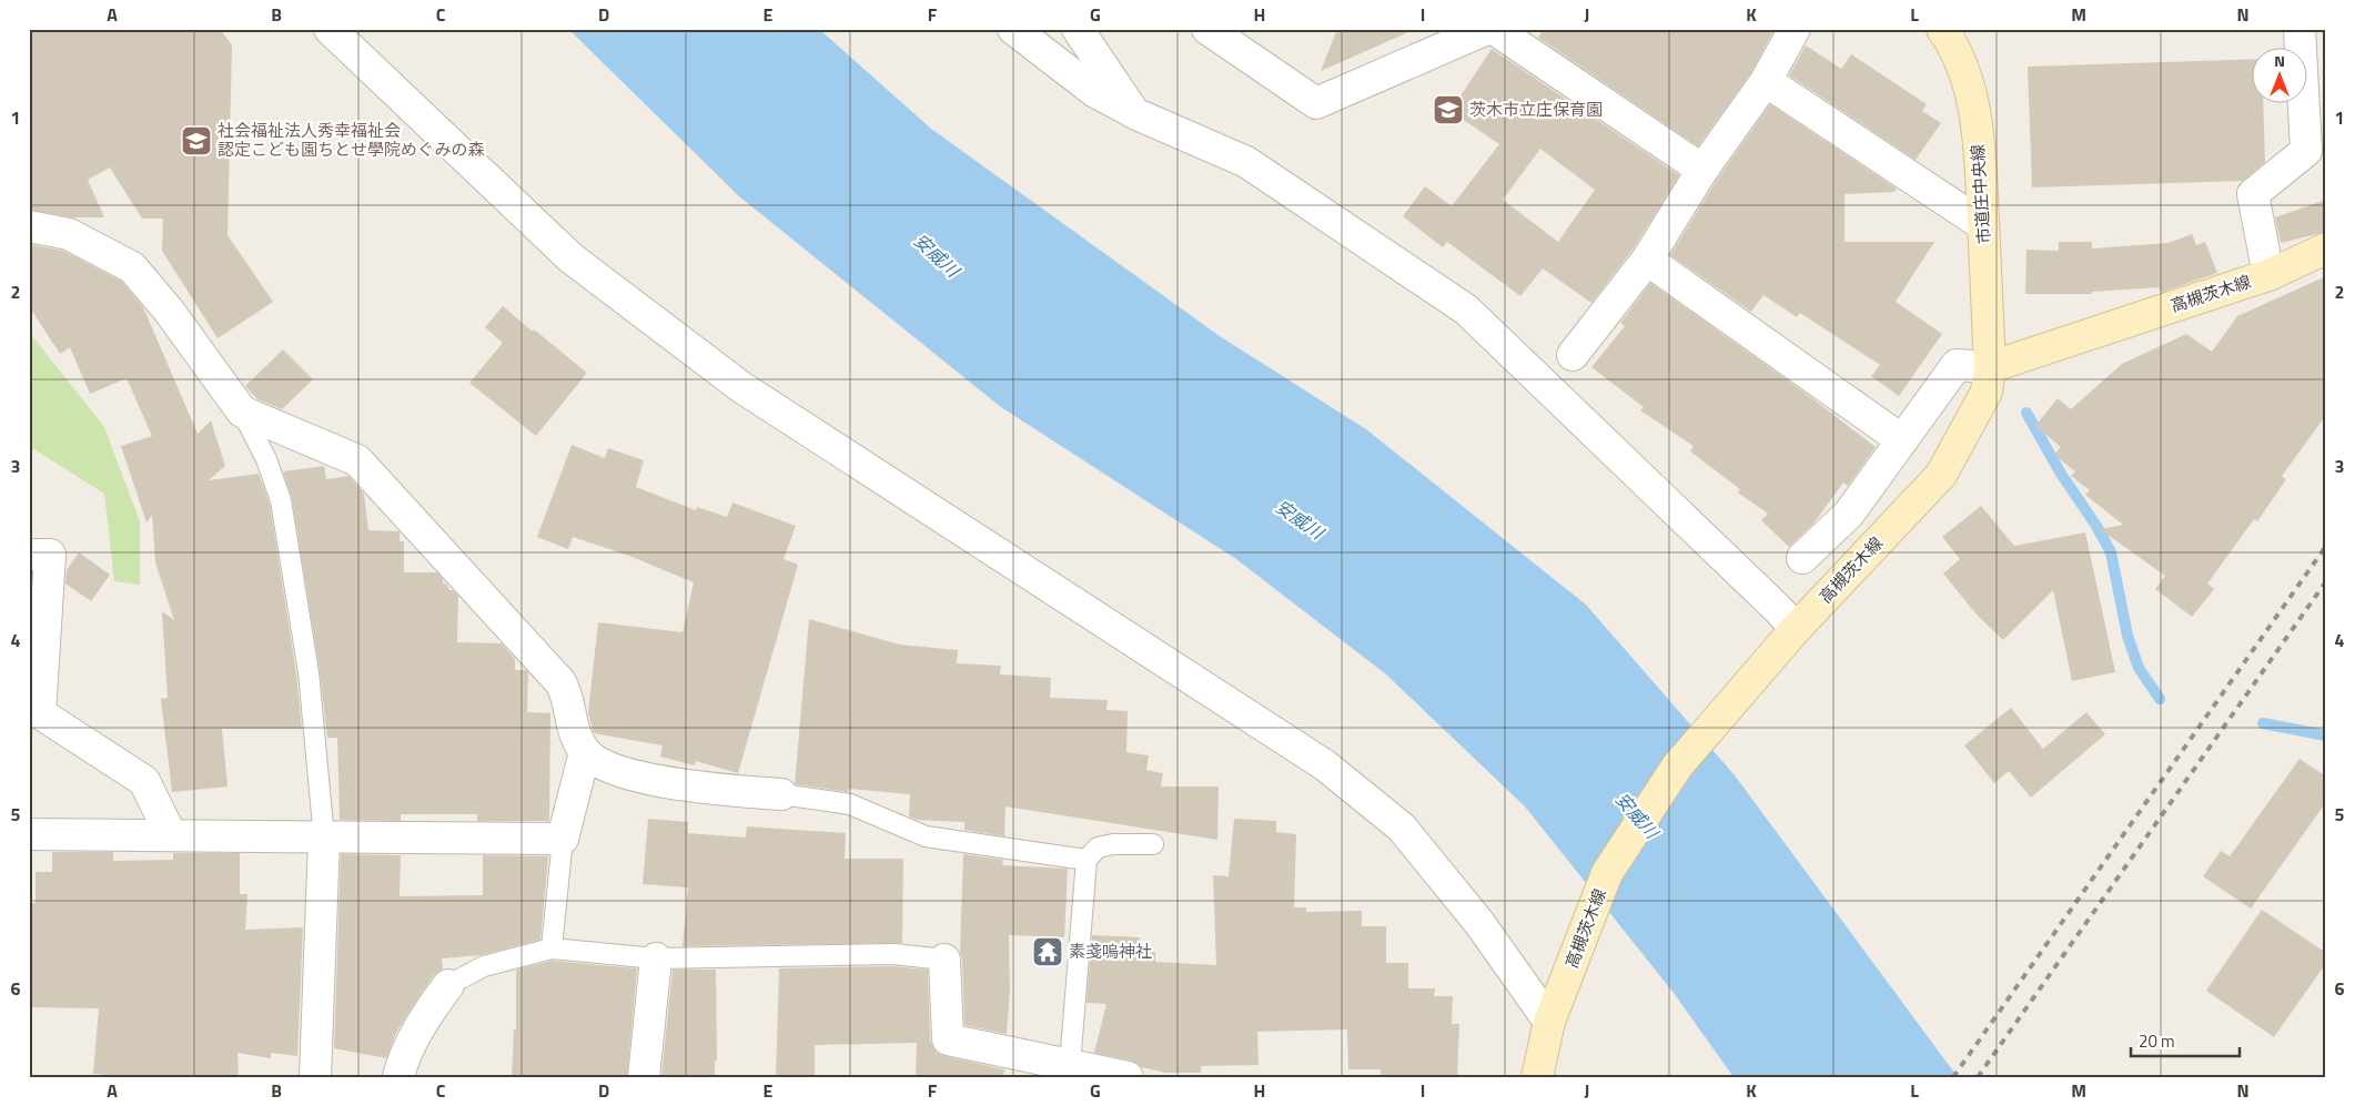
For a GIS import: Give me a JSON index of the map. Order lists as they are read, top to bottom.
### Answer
{
  "streets": {
    "main road": ["市道庄中央線", "高槻茨木線"]
  },
  "crossings": [
    ["市道庄中央線", "高槻茨木線"]
  ],
  "water": ["安威川"],
  "places": {
    "school or university": ["茨木市立庄保育園", "社会福祉法人秀幸福祉会 認定こども園ちとせ學院めぐみの森"],
    "temple": ["素戔嗚神社"]
  },
  "scale_bar": "20 m",
  "north": "top",
  "grid": {
    "columns": [
      "A",
      "B",
      "C",
      "D",
      "E",
      "F",
      "G",
      "H",
      "I",
      "J",
      "K",
      "L",
      "M",
      "N"
    ],
    "rows": [
      "1",
      "2",
      "3",
      "4",
      "5",
      "6"
    ]
  }
}
